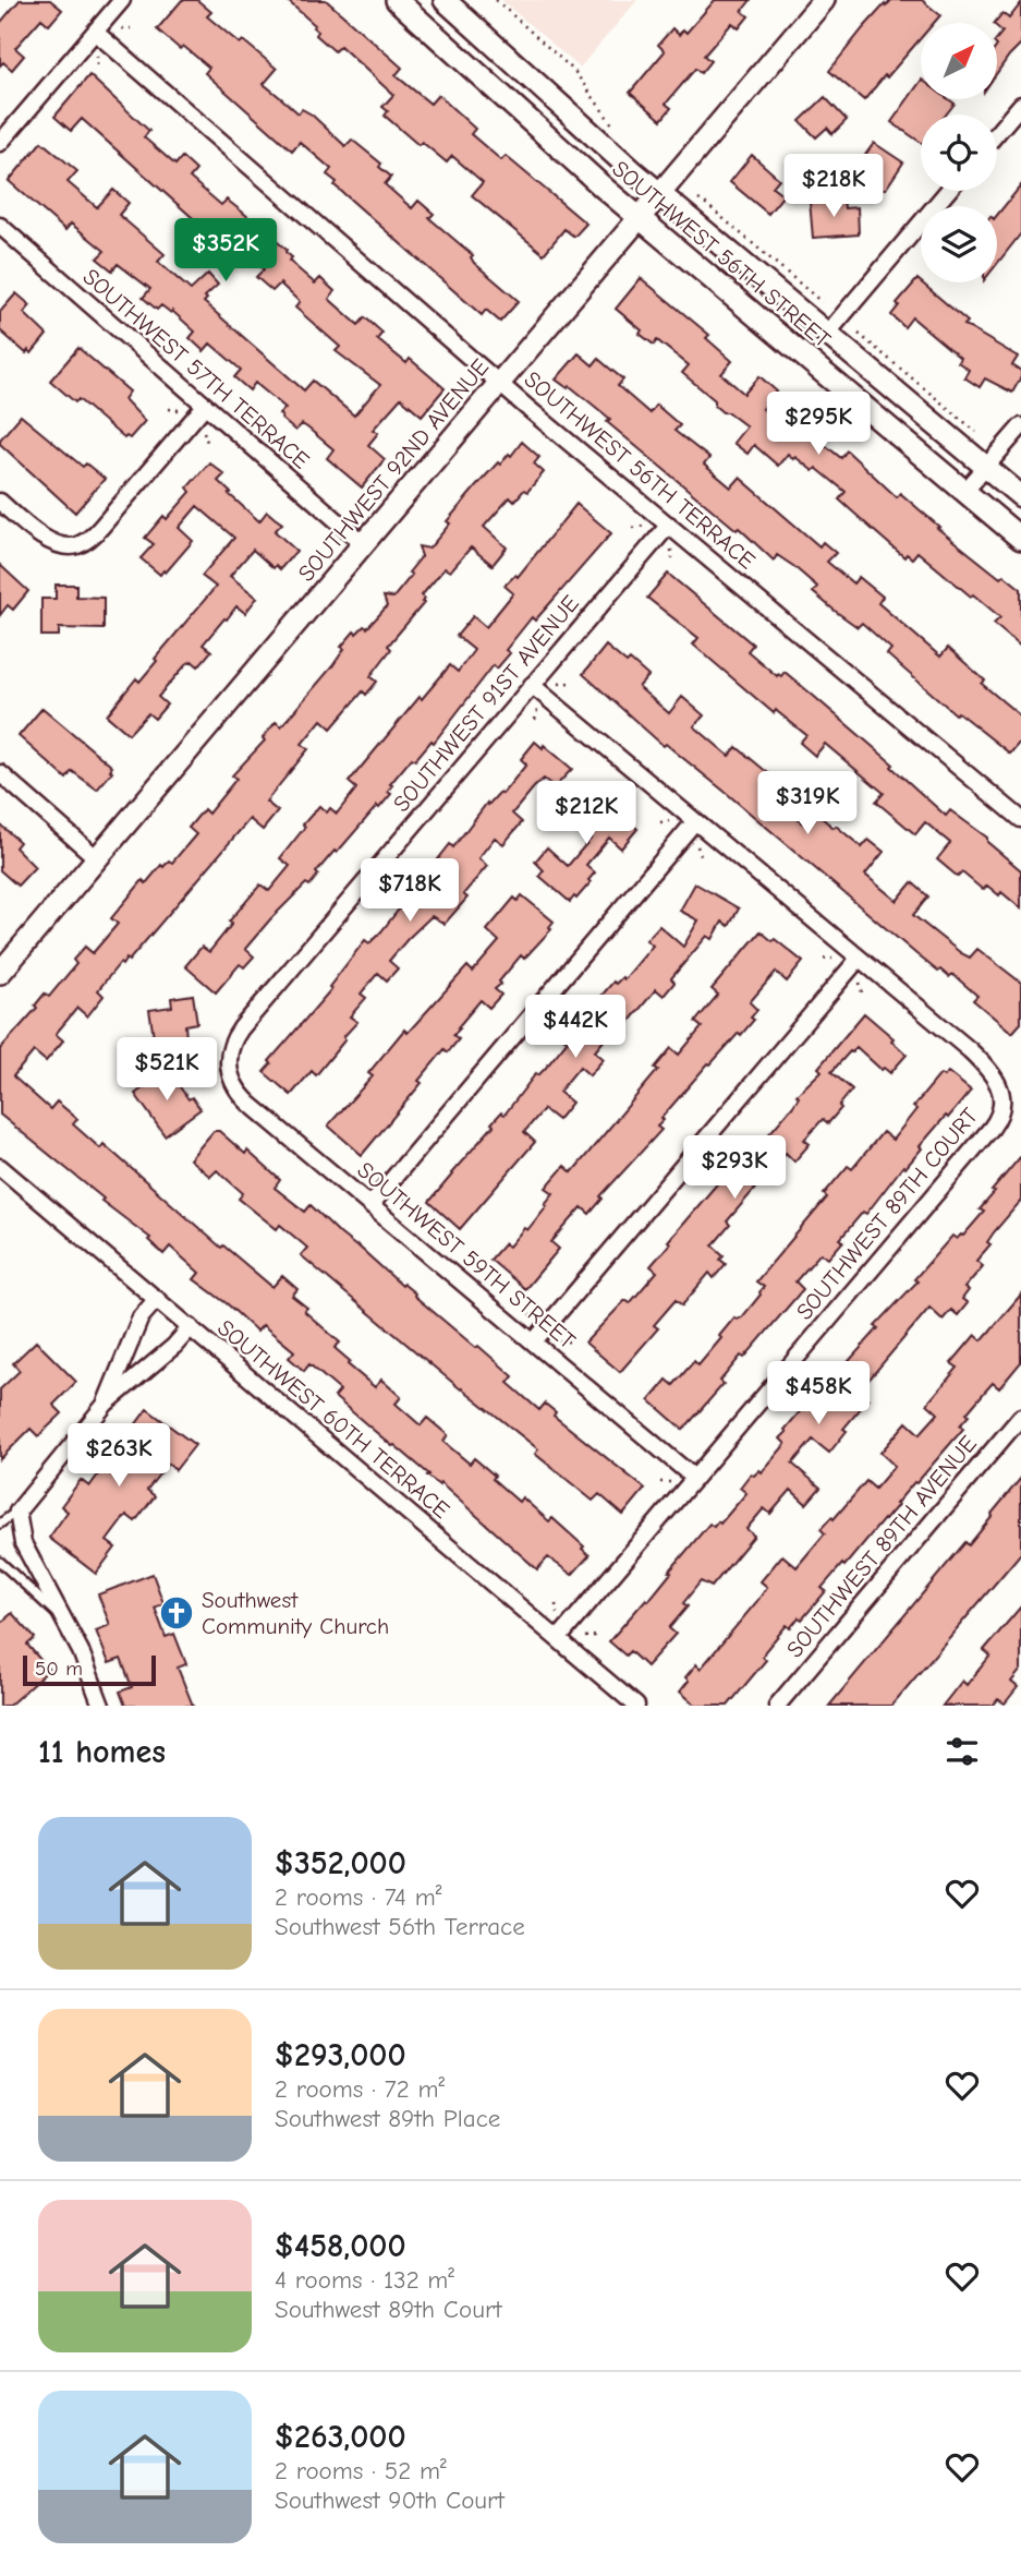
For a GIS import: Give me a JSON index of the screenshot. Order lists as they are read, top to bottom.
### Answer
{
  "streets": {
    "main road": ["SOUTHWEST 56TH STREET", "SOUTHWEST 92ND AVENUE"],
    "street": [
      "SOUTHWEST 57TH TERRACE",
      "SOUTHWEST 56TH TERRACE",
      "SOUTHWEST 91ST AVENUE",
      "SOUTHWEST 89TH COURT",
      "SOUTHWEST 59TH STREET",
      "SOUTHWEST 60TH TERRACE",
      "SOUTHWEST 89TH AVENUE"
    ]
  },
  "crossings": [
    ["SOUTHWEST 56TH STREET", "SOUTHWEST 92ND AVENUE"],
    ["SOUTHWEST 57TH TERRACE", "SOUTHWEST 92ND AVENUE"],
    ["SOUTHWEST 92ND AVENUE", "SOUTHWEST 56TH TERRACE"],
    ["SOUTHWEST 56TH TERRACE", "SOUTHWEST 91ST AVENUE"],
    ["SOUTHWEST 91ST AVENUE", "SOUTHWEST 59TH STREET"],
    ["SOUTHWEST 89TH COURT", "SOUTHWEST 59TH STREET"],
    ["SOUTHWEST 89TH COURT", "SOUTHWEST 60TH TERRACE"]
  ],
  "places": {
    "church": ["Southwest Community Church"]
  },
  "scale_bar": "50 m",
  "north": "top right",
  "page": {
    "price": [
      "$218K",
      "$352K",
      "$295K",
      "$319K",
      "$212K",
      "$718K",
      "$442K",
      "$521K",
      "$293K",
      "$458K",
      "$263K"
    ],
    "scale": "50 m",
    "heading": "11 homes",
    "list": [
      {
        "name": "$352,000",
        "note": "2 rooms · 74 m² · Southwest 56th Terrace"
      },
      {
        "name": "$293,000",
        "note": "2 rooms · 72 m² · Southwest 89th Place"
      },
      {
        "name": "$458,000",
        "note": "4 rooms · 132 m² · Southwest 89th Court"
      },
      {
        "name": "$263,000",
        "note": "2 rooms · 52 m² · Southwest 90th Court"
      }
    ]
  }
}
